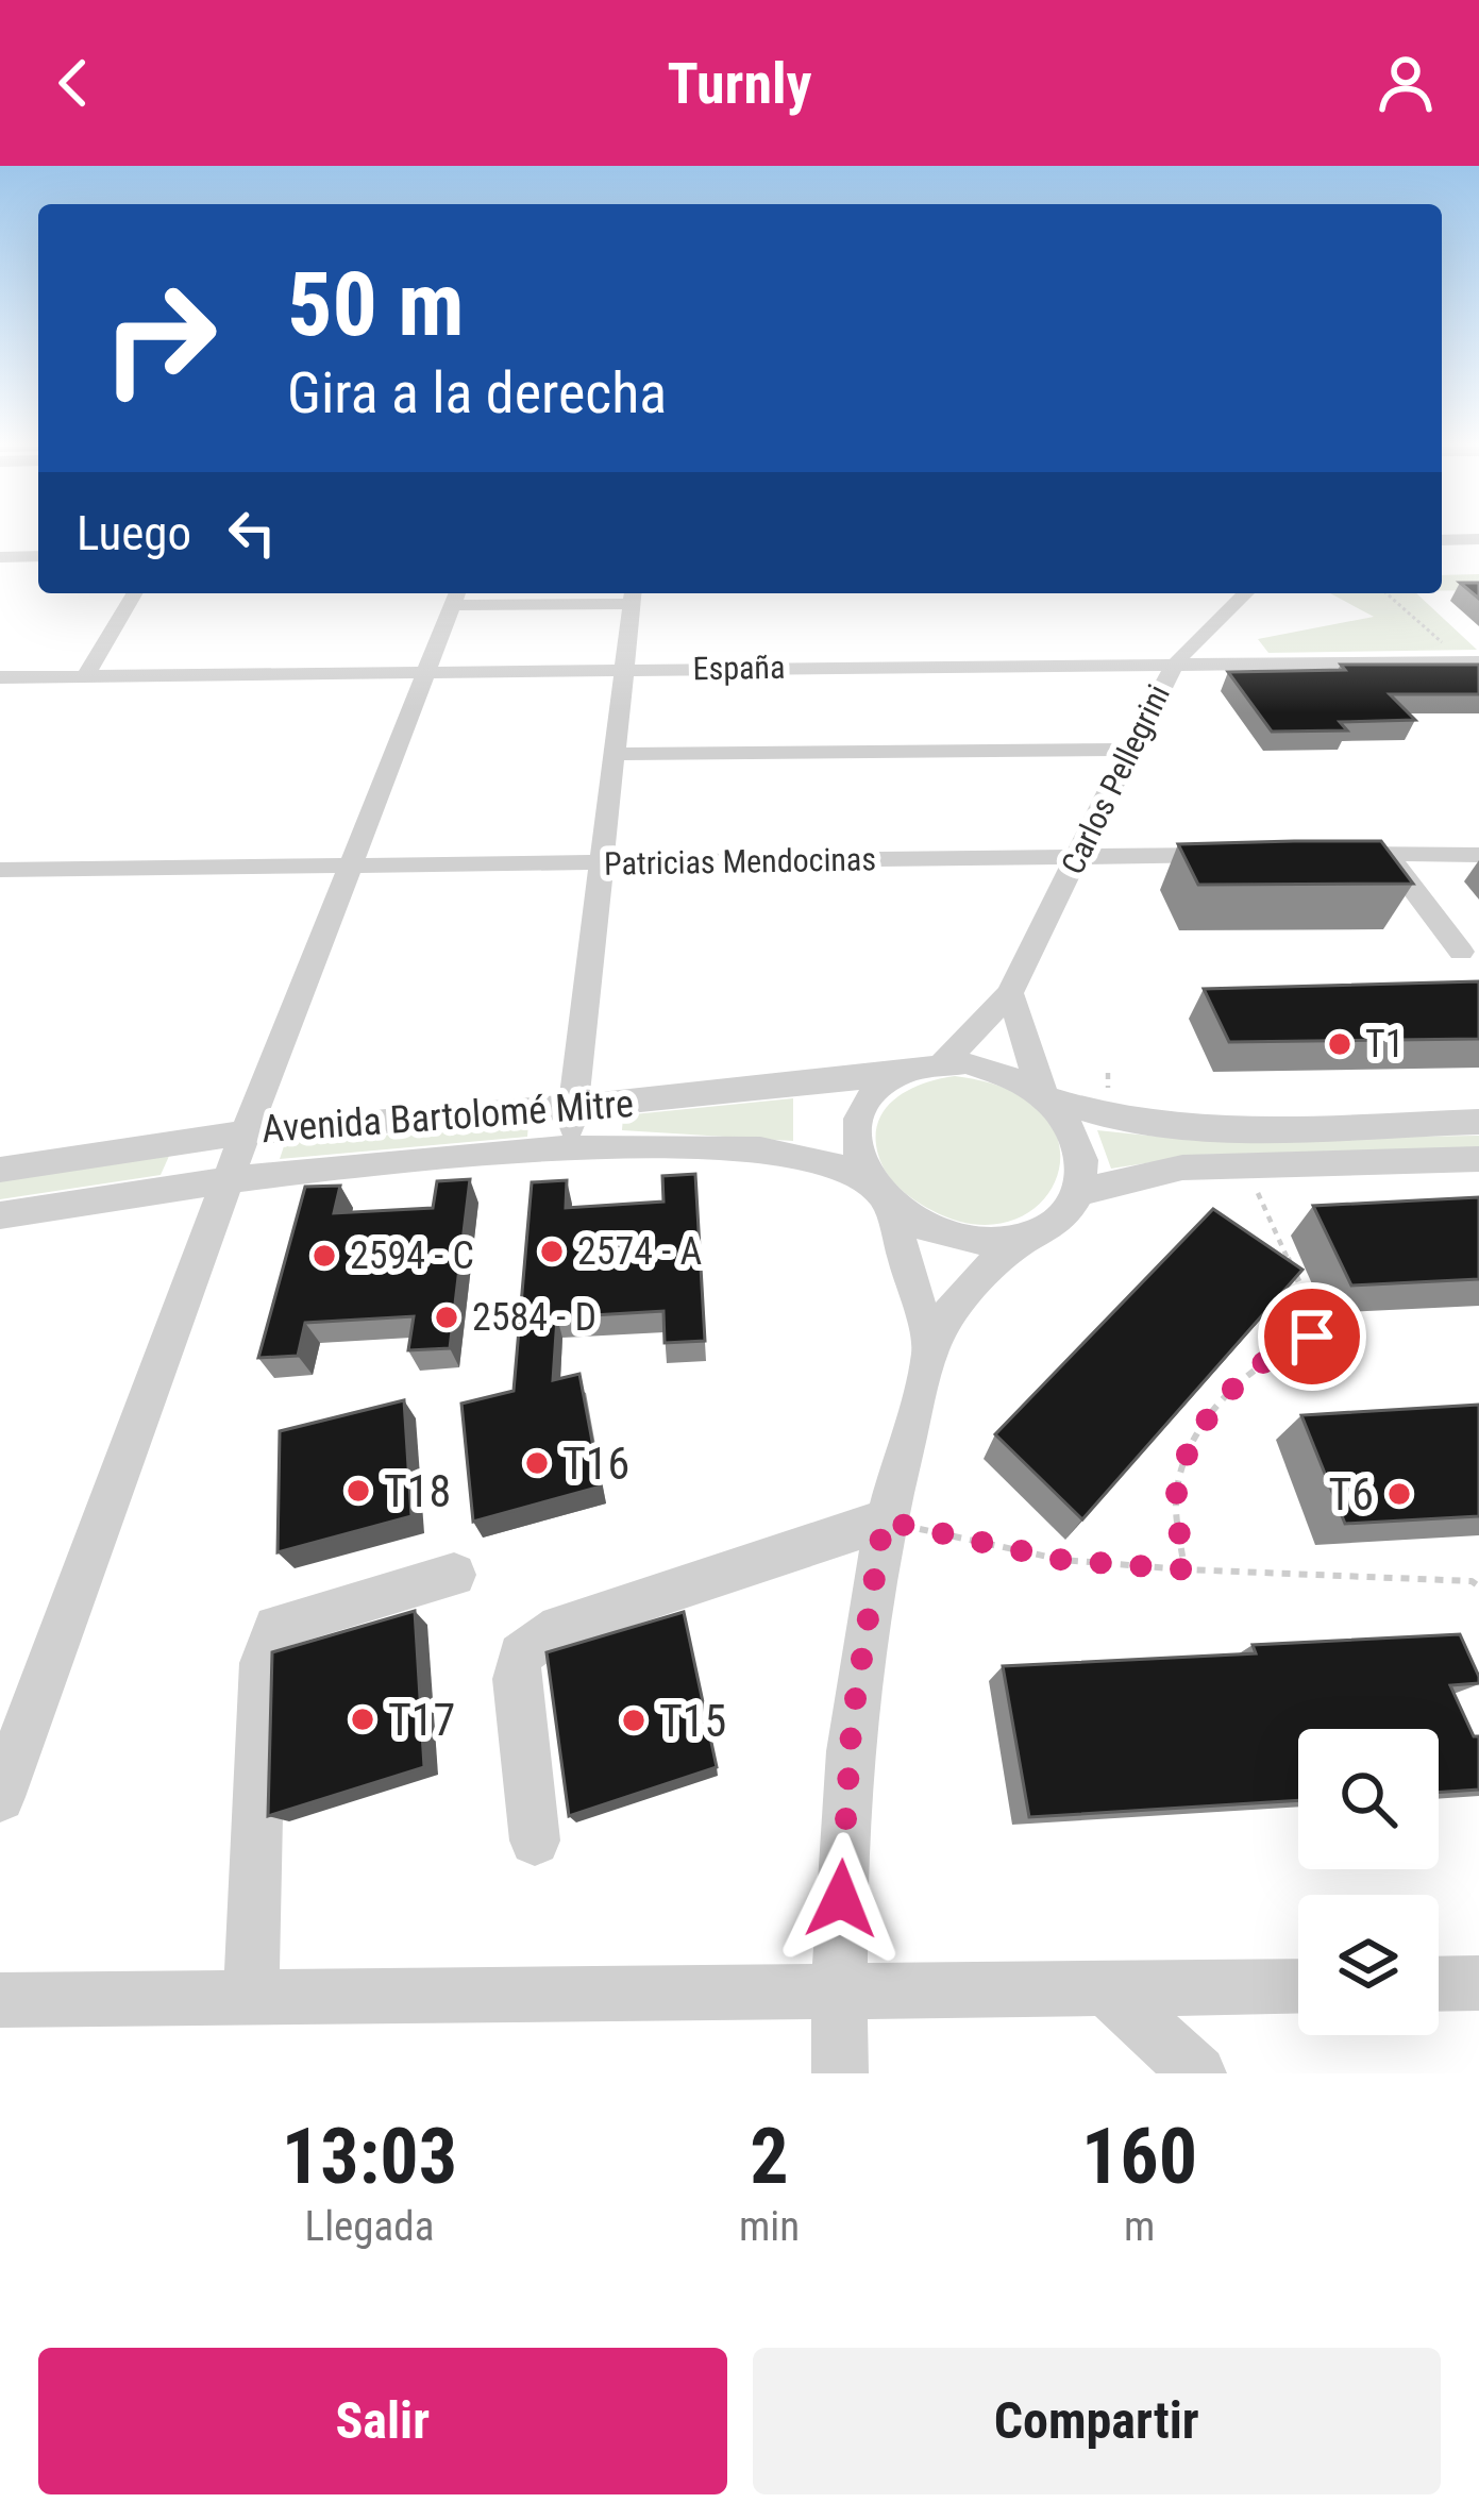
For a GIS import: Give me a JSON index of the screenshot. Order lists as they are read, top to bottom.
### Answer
{
  "streets": {
    "street": [
      "España",
      "Carlos Pellegrini",
      "Patricias Mendocinas",
      "Avenida Bartolomé Mitre"
    ]
  },
  "crossings": [
    ["España", "Carlos Pellegrini"],
    ["Carlos Pellegrini", "Patricias Mendocinas"],
    ["Carlos Pellegrini", "Avenida Bartolomé Mitre"]
  ],
  "places": [
    "T1",
    "2574 - A",
    "2594 - C",
    "2584 - D",
    "T16",
    "T18",
    "T6",
    "T17",
    "T15"
  ],
  "page": {
    "header": "Turnly",
    "turn": ["50 m", "Gira a la derecha"],
    "then": "Luego",
    "eta": [
      "13:03",
      "Llegada",
      "2",
      "min",
      "160",
      "m"
    ],
    "buttons": ["Salir", "Compartir"]
  }
}
